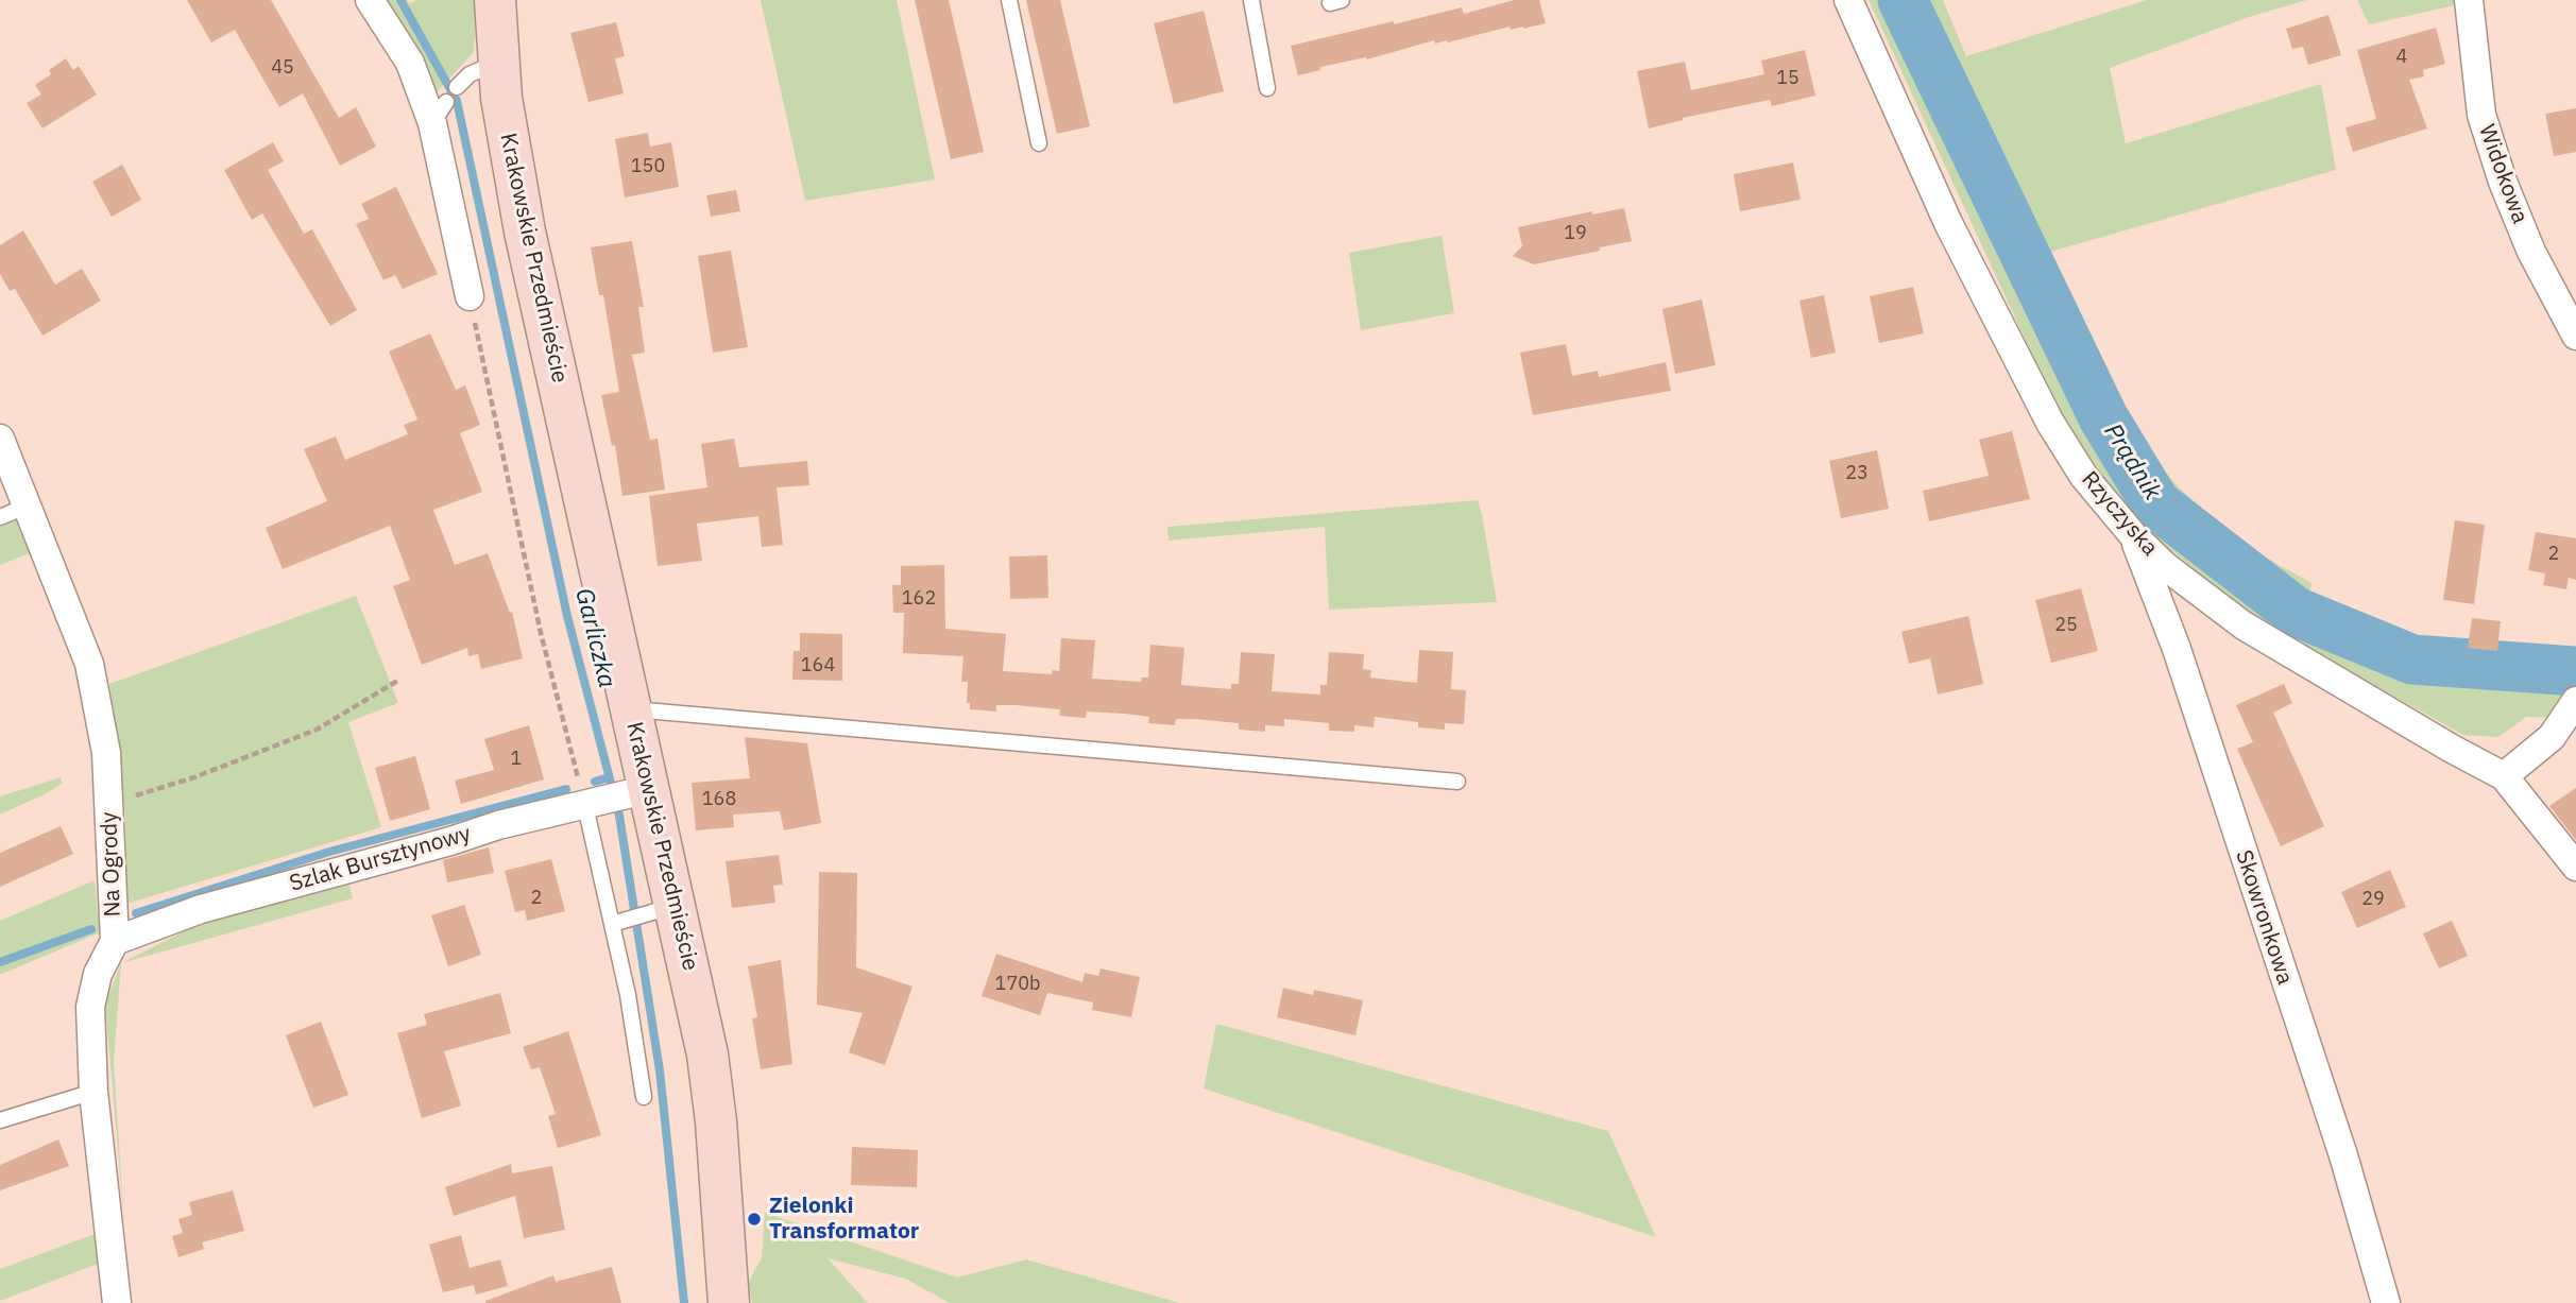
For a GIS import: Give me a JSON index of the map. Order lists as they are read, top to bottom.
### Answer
{
  "streets": {
    "main road": ["Krakowskie Przedmieście"],
    "street": [
      "Widokowa",
      "Rzyczyska",
      "Szlak Bursztynowy",
      "Na Ogrody",
      "Skowronkowa"
    ]
  },
  "crossings": [
    ["Krakowskie Przedmieście", "Szlak Bursztynowy"],
    ["Rzyczyska", "Skowronkowa"],
    ["Szlak Bursztynowy", "Na Ogrody"]
  ],
  "water": ["Prądnik", "Garliczka"],
  "places": ["Zielonki Transformator"],
  "house_numbers": [
    "4",
    "45",
    "15",
    "150",
    "19",
    "23",
    "2",
    "162",
    "25",
    "164",
    "1",
    "168",
    "2",
    "29",
    "170b"
  ]
}
